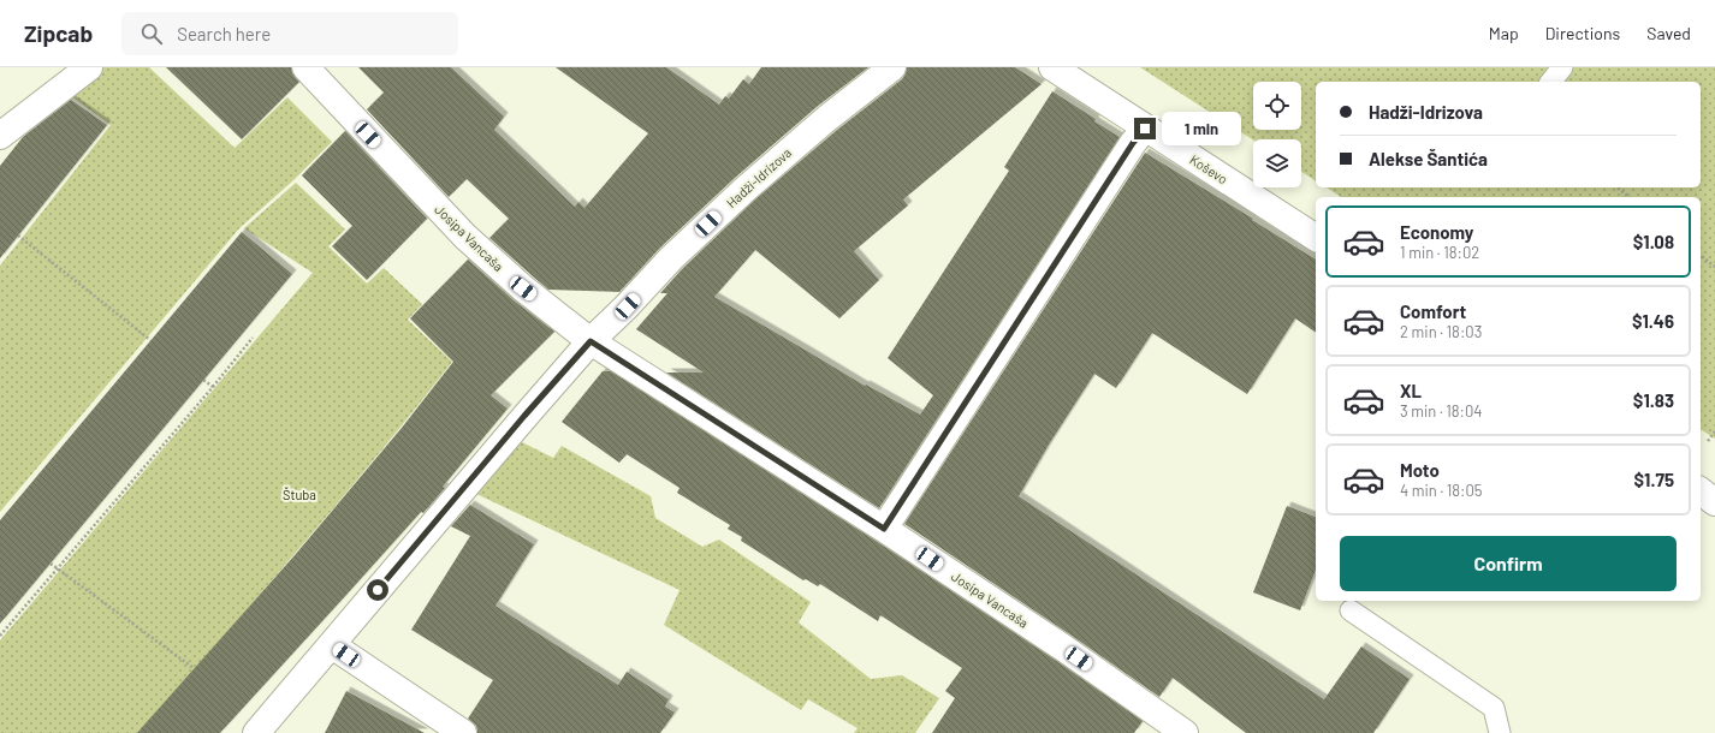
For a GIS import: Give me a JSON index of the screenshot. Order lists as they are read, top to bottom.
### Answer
{
  "streets": {
    "street": ["Koševo", "Hadži-Idrizova", "Josipa Vancaša"]
  },
  "crossings": [
    ["Hadži-Idrizova", "Josipa Vancaša"]
  ],
  "parks": ["Štuba"],
  "page": {
    "header": "Zipcab",
    "search": "Search here",
    "nav": ["Map", "Directions", "Saved"],
    "banner": ["Hadži-Idrizova", "Alekse Šantića"],
    "bubble": "1 min",
    "list": [
      {
        "name": "Economy",
        "note": "1 min · 18:02",
        "value": "$1.08"
      },
      {
        "name": "Comfort",
        "note": "2 min · 18:03",
        "value": "$1.46"
      },
      {
        "name": "XL",
        "note": "3 min · 18:04",
        "value": "$1.83"
      },
      {
        "name": "Moto",
        "note": "4 min · 18:05",
        "value": "$1.75"
      }
    ],
    "buttons": "Confirm"
  }
}
